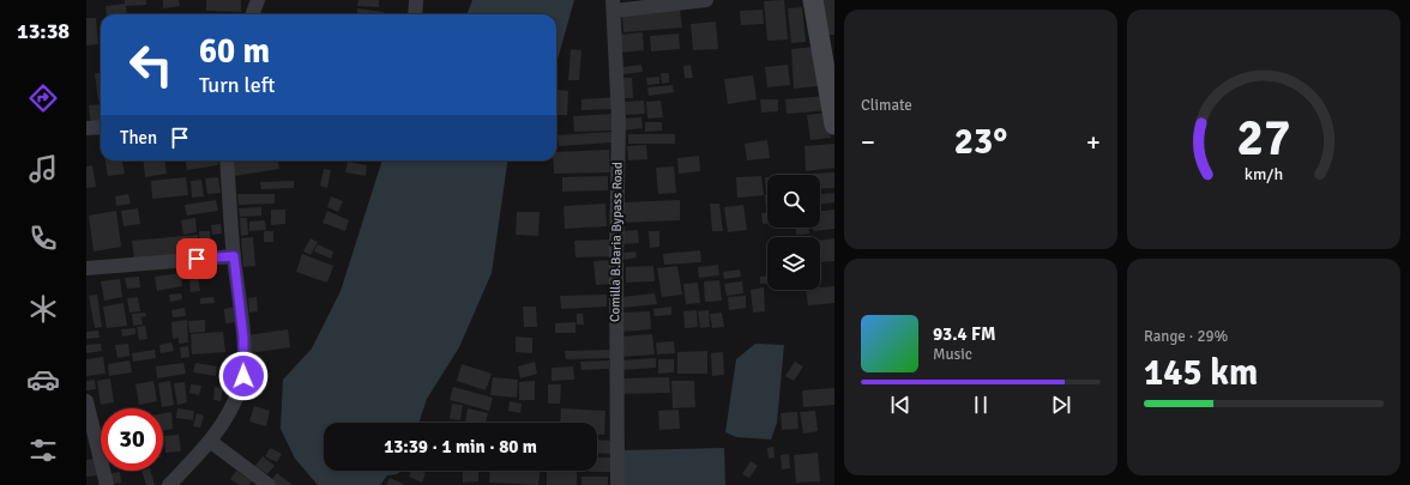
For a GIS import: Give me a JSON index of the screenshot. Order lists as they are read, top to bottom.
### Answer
{
  "streets": {
    "street": ["Comilla B.Baria Bypass Road"]
  },
  "page": {
    "tabs": "13:38",
    "tile": [
      "Climate",
      ["Range · 29%", "145 km"]
    ],
    "turn": ["60 m", "Turn left"],
    "then": "Then",
    "heat": ["−", "23°", "+"],
    "song": ["93.4 FM", "Music"],
    "limit": "30",
    "trip": "13:39 · 1 min · 80 m",
    "gauge": ["27", "km/h"]
  }
}
